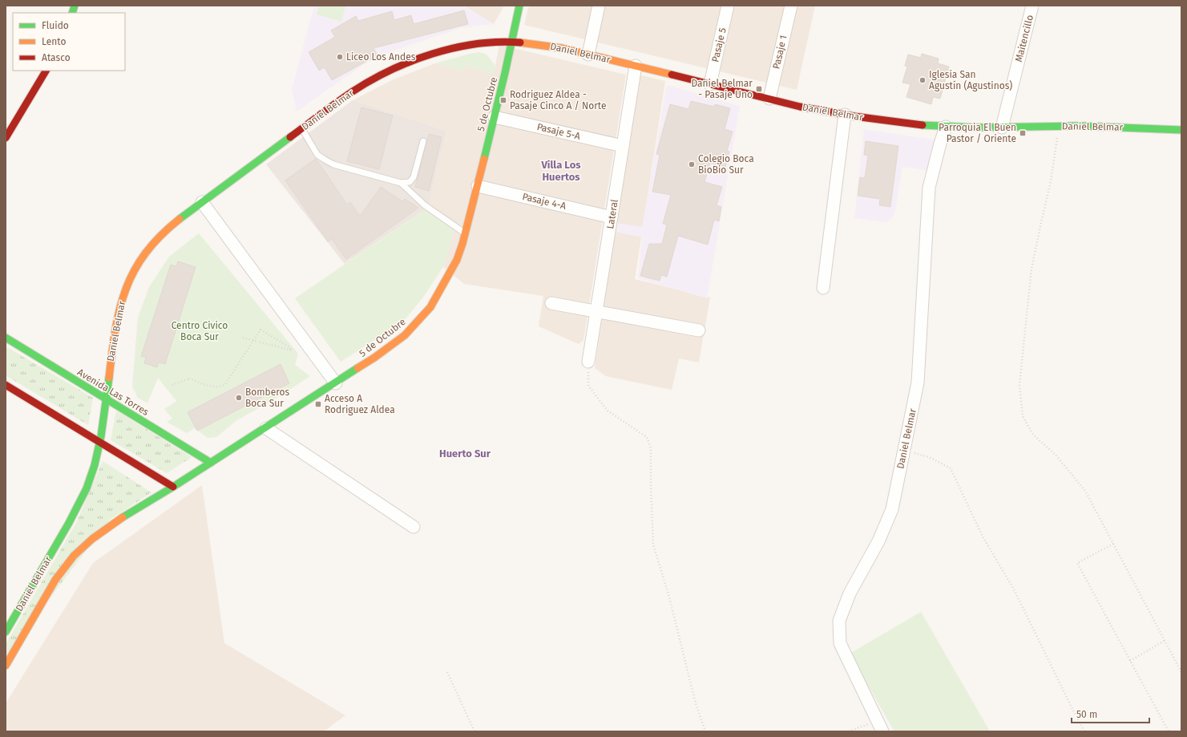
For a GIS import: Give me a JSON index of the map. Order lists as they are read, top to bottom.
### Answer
{
  "streets": {
    "main road": ["Daniel Belmar", "5 de Octubre", "Avenida Las Torres"],
    "street": [
      "Maitencillo",
      "Pasaje 5",
      "Pasaje 1",
      "Pasaje 5-A",
      "Pasaje 4-A",
      "Lateral"
    ]
  },
  "crossings": [
    ["Maitencillo", "Daniel Belmar"],
    ["Pasaje 5", "Daniel Belmar"],
    ["Pasaje 1", "Daniel Belmar"],
    ["Daniel Belmar", "5 de Octubre"],
    ["Daniel Belmar", "Lateral"],
    ["Daniel Belmar", "Avenida Las Torres"],
    ["5 de Octubre", "Pasaje 5-A"],
    ["5 de Octubre", "Pasaje 4-A"],
    ["5 de Octubre", "Avenida Las Torres"],
    ["Pasaje 5-A", "Lateral"],
    ["Pasaje 4-A", "Lateral"]
  ],
  "districts": ["Villa Los Huertos", "Huerto Sur"],
  "parks": ["Centro Civico Boca Sur"],
  "places": {
    "other": [
      "Liceo Los Andes",
      "Iglesia San Agustín (Agustinos)",
      "Colegio Boca BioBio Sur",
      "Bomberos Boca Sur"
    ],
    "transit": [
      "Daniel Belmar - Pasaje Uno",
      "Rodriguez Aldea - Pasaje Cinco A / Norte",
      "Parroquia El Buen Pastor / Oriente",
      "Acceso A Rodriguez Aldea"
    ]
  },
  "legend": ["Fluido", "Lento", "Atasco"],
  "scale_bar": "50 m"
}
